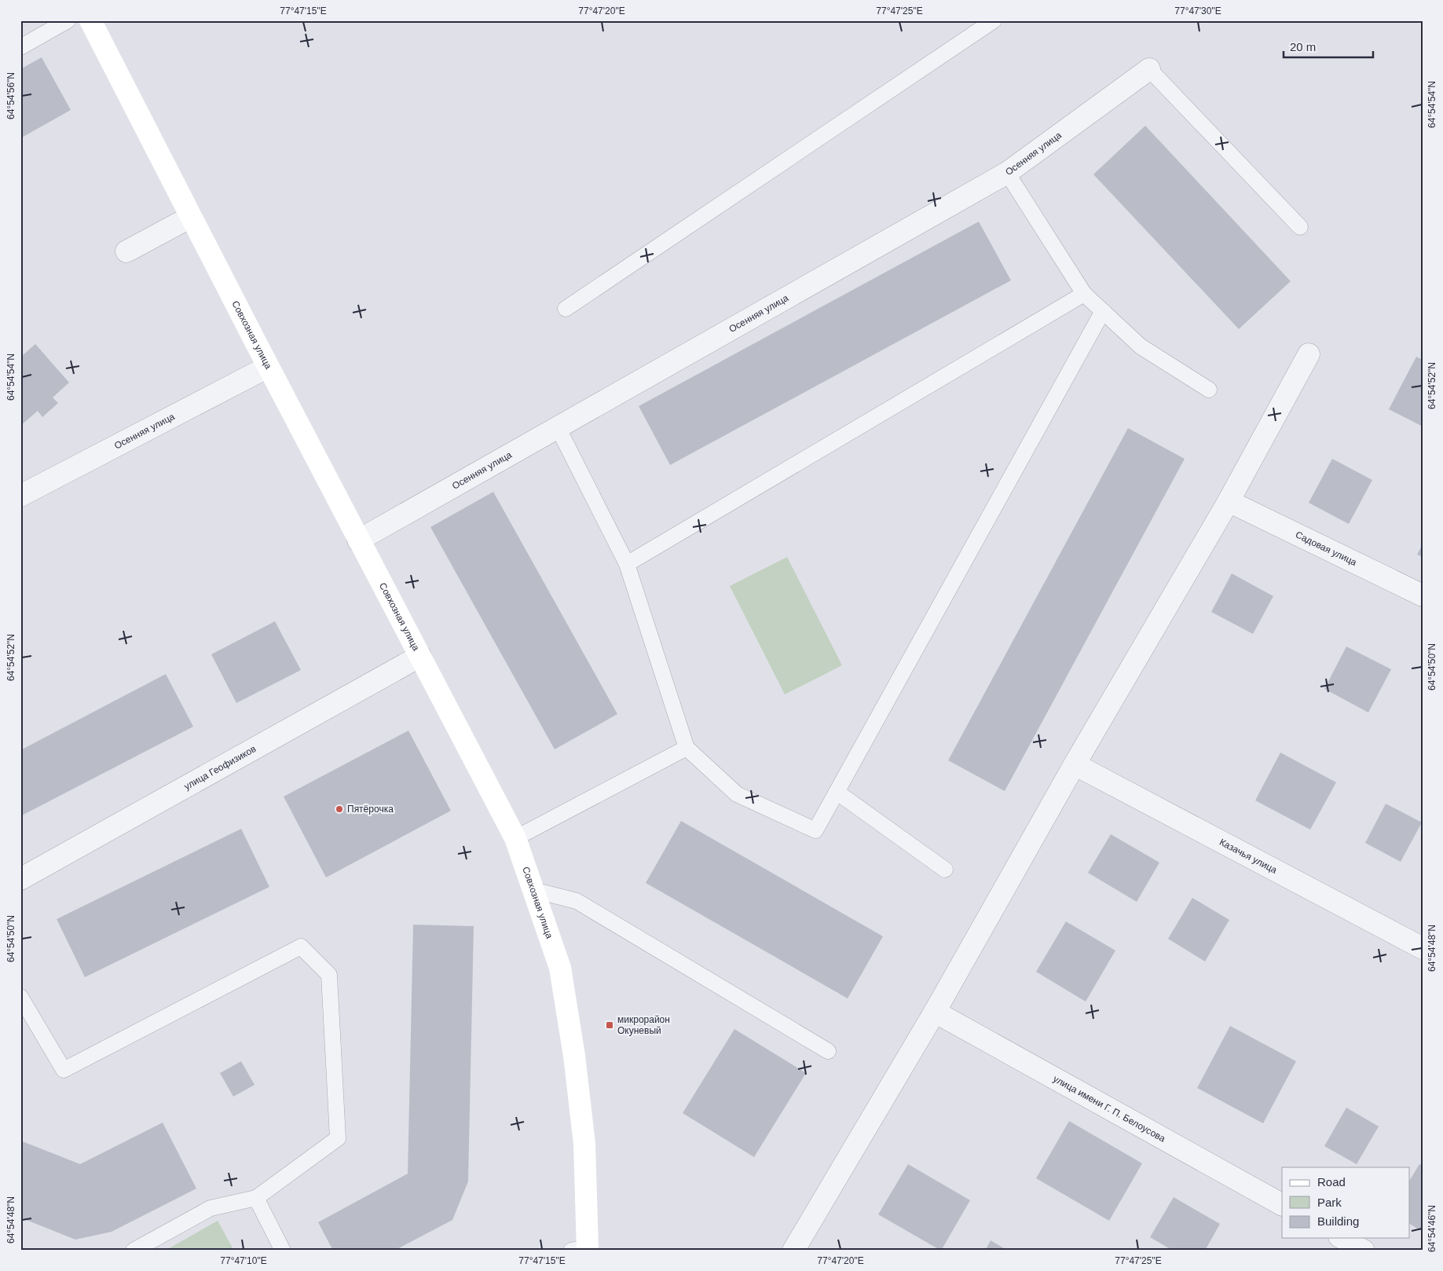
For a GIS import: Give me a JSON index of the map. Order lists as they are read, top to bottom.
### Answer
{
  "streets": {
    "main road": ["Совхозная улица"],
    "street": [
      "Осенняя улица",
      "Садовая улица",
      "улица Геофизиков",
      "Казачья улица",
      "улица имени Г. П. Белоусова"
    ]
  },
  "crossings": [
    ["Осенняя улица", "Совхозная улица"],
    ["Совхозная улица", "улица Геофизиков"]
  ],
  "places": {
    "other": ["Пятёрочка"],
    "transit": ["микрорайон Окуневый"]
  },
  "legend": ["Road", "Park", "Building"],
  "scale_bar": "20 m",
  "coordinates": [
    "77°47'15\"E",
    "77°47'20\"E",
    "77°47'25\"E",
    "77°47'30\"E",
    "64°54'56\"N",
    "64°54'54\"N",
    "64°54'52\"N",
    "64°54'50\"N",
    "64°54'48\"N",
    "64°54'46\"N",
    "77°47'10\"E"
  ]
}
